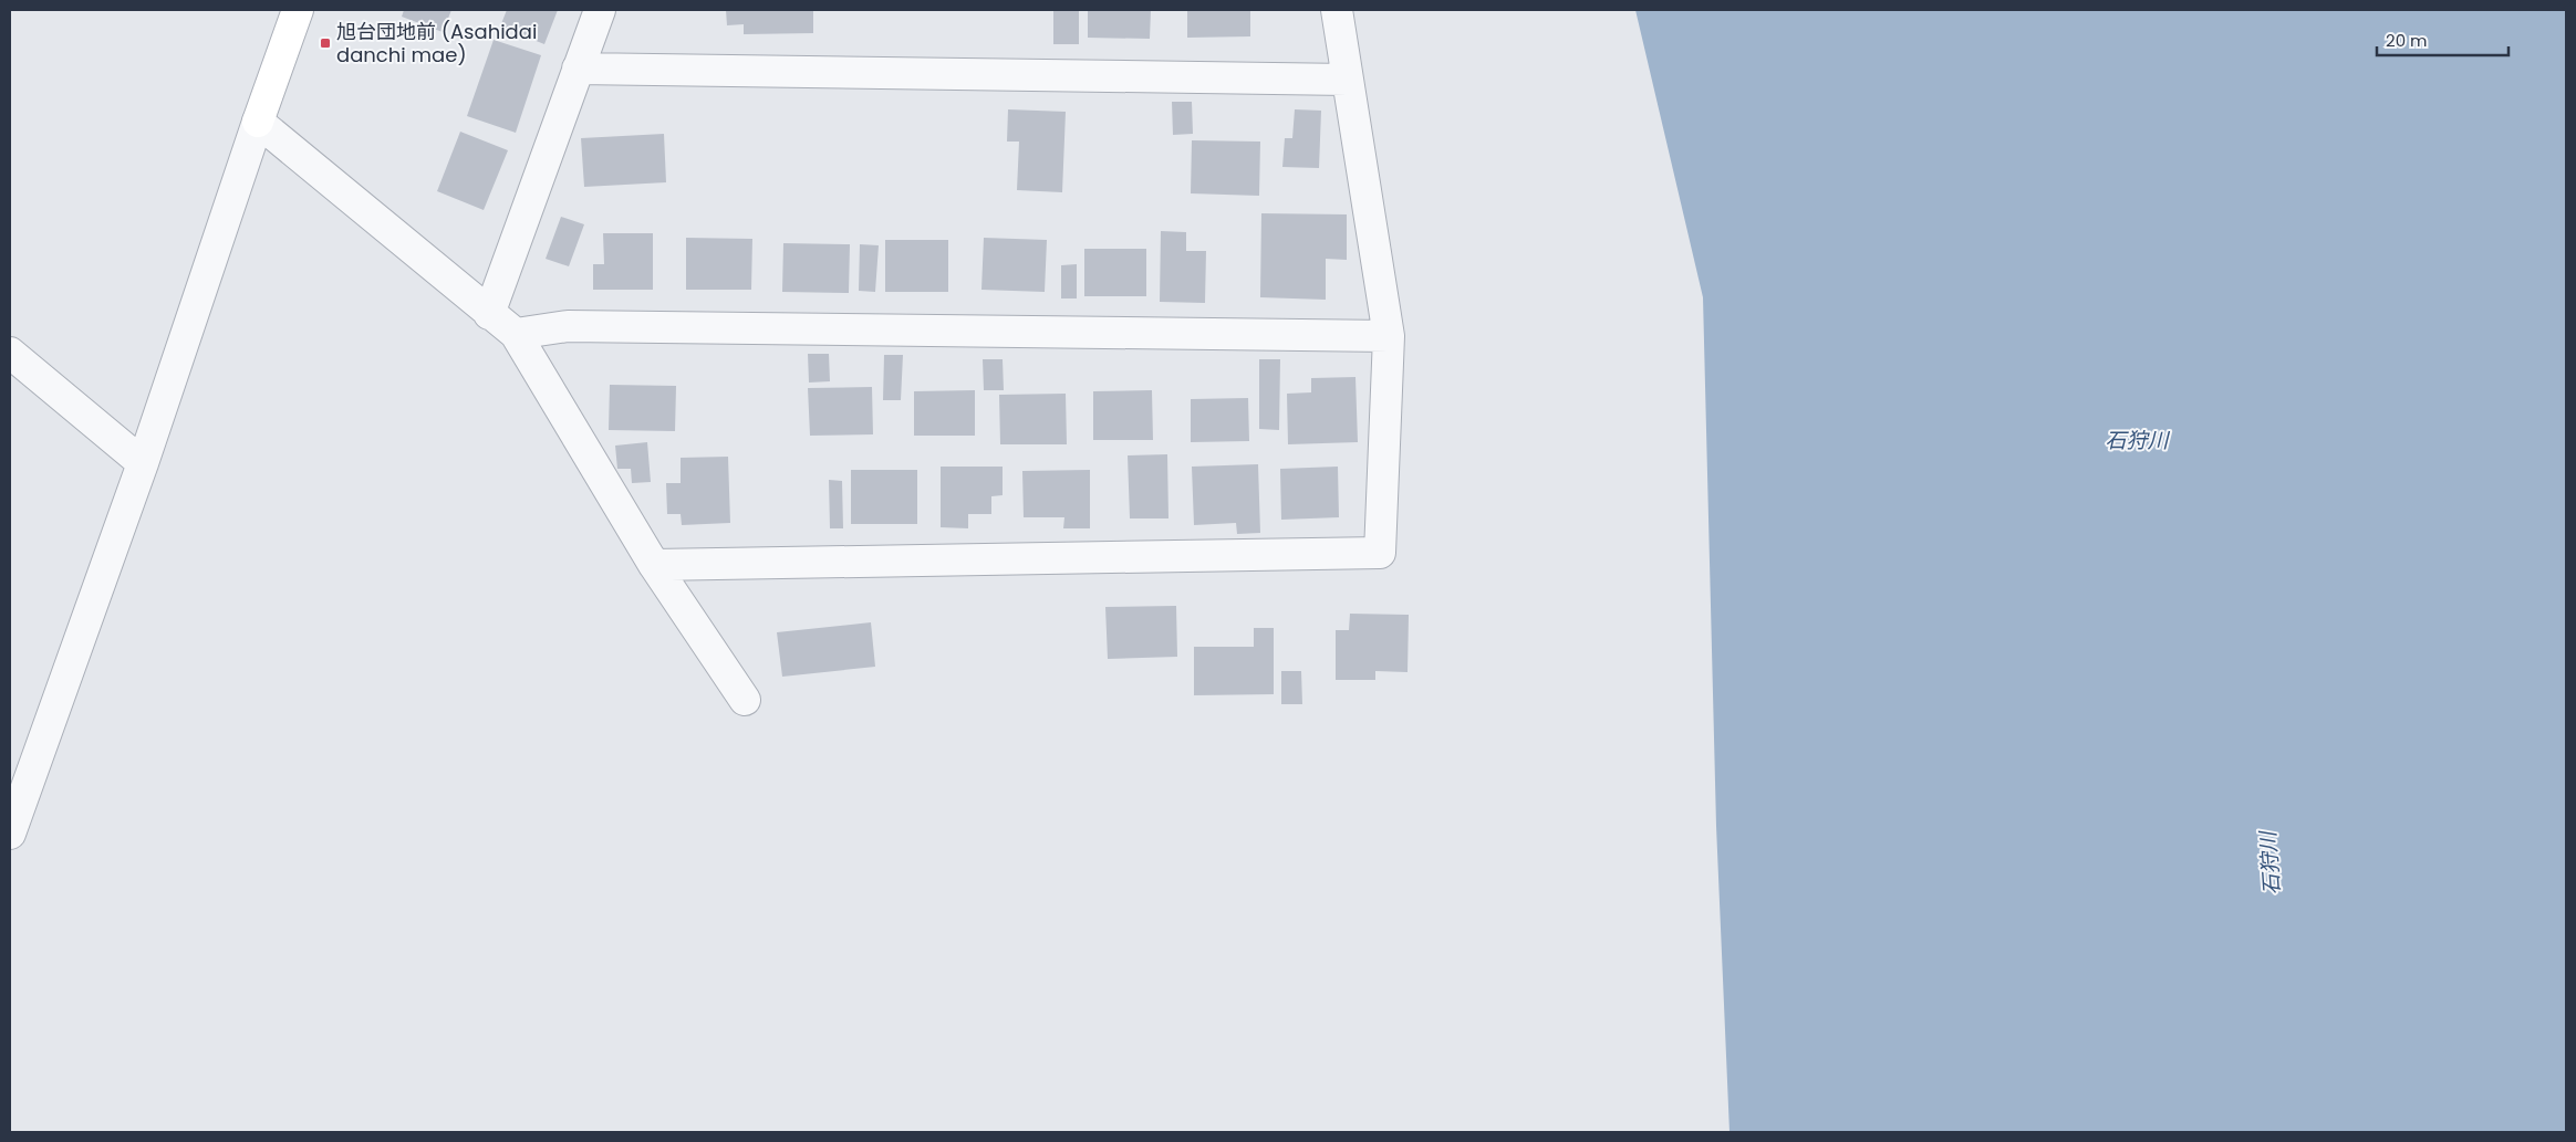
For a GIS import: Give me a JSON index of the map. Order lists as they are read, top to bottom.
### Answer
{
  "water": ["石狩川"],
  "places": {
    "transit": ["旭台団地前 (Asahidai danchi mae)"]
  },
  "scale_bar": "20 m"
}
